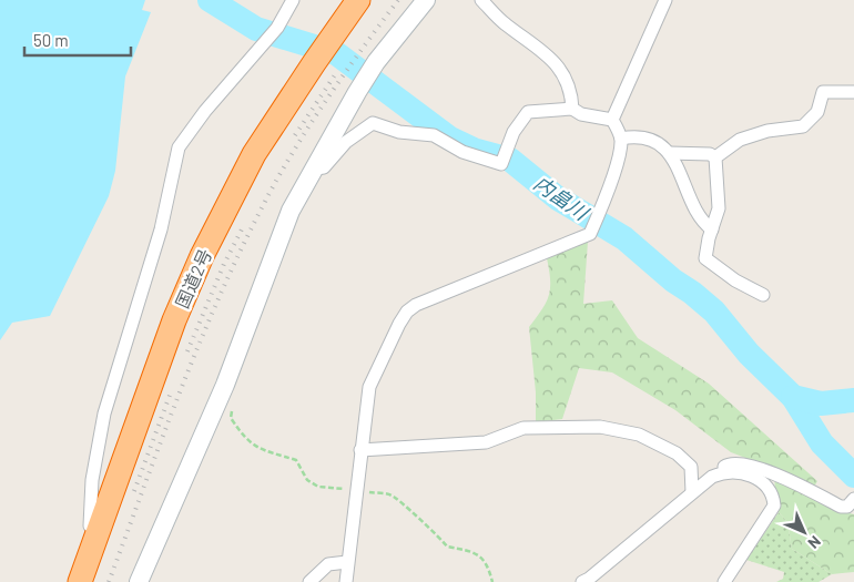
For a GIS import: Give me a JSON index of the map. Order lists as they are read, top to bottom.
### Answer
{
  "streets": {
    "highway": ["国道2号"]
  },
  "water": ["内畠川"],
  "scale_bar": "50 m",
  "north": "bottom right"
}
